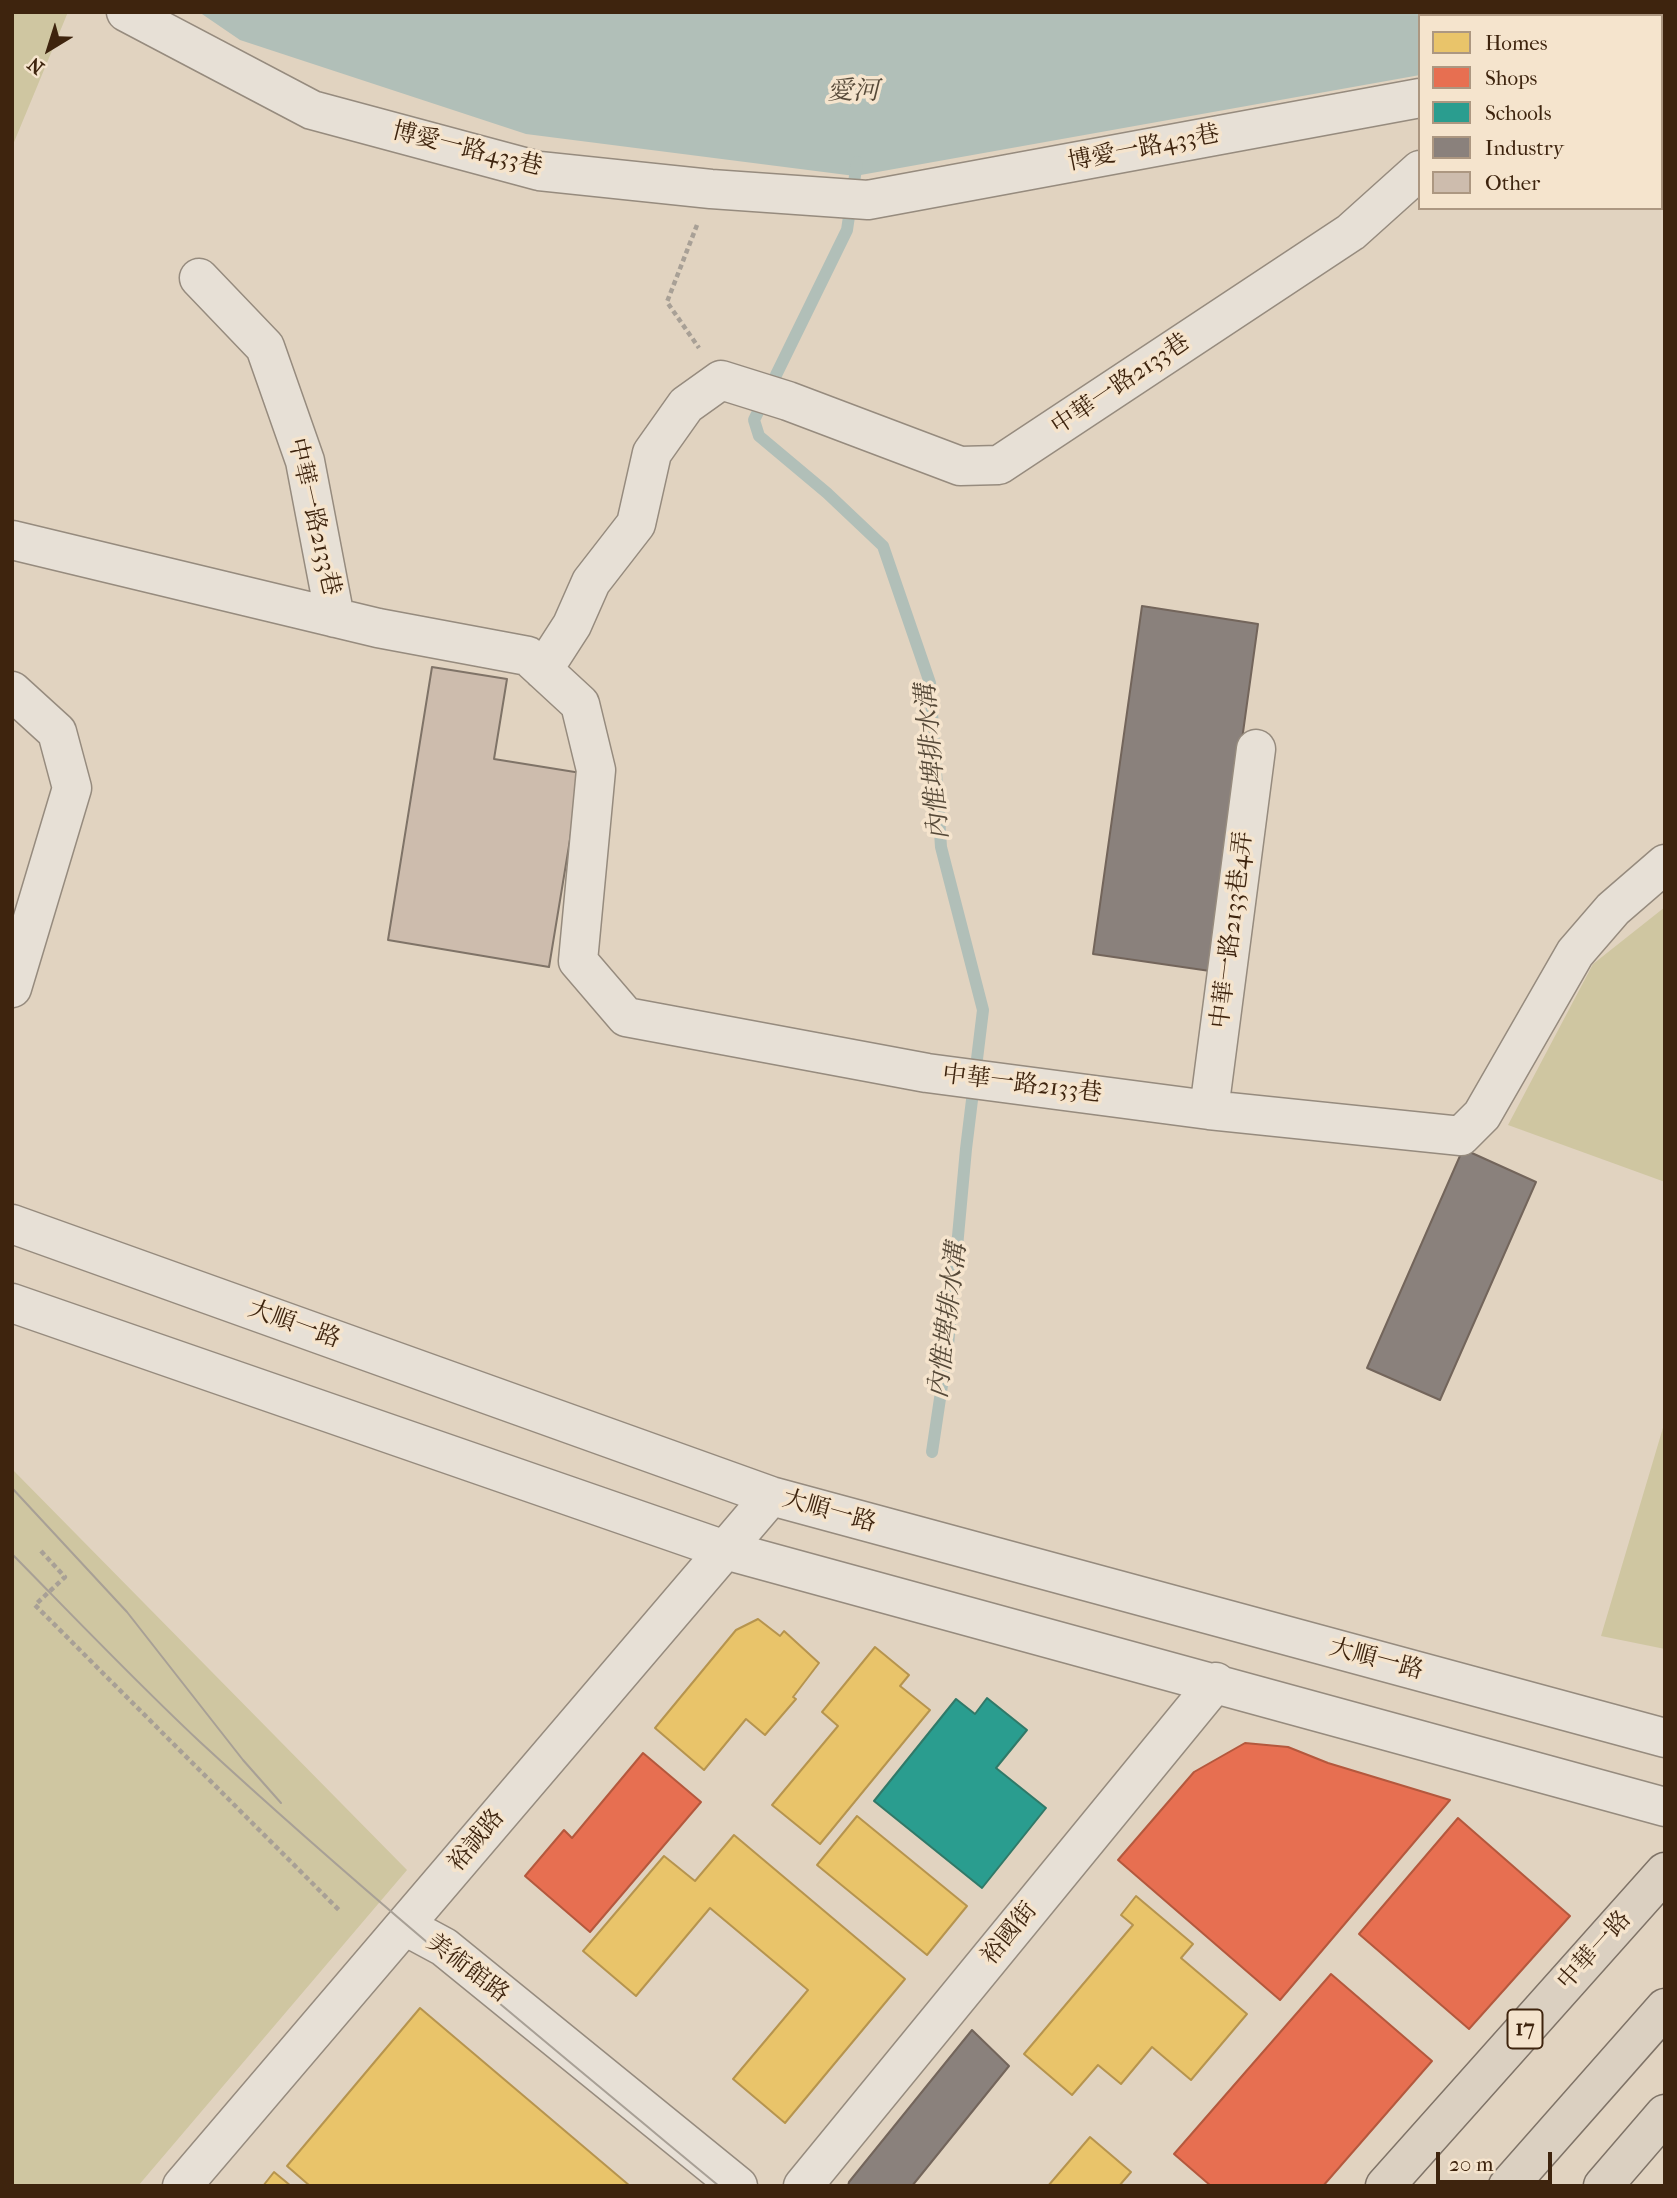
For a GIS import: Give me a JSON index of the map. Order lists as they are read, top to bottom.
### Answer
{
  "streets": {
    "main road": ["中華一路", "17"],
    "street": [
      "博愛一路433巷",
      "中華一路2133巷",
      "中華一路2133巷4弄",
      "大順一路",
      "裕誠路",
      "裕國街",
      "美術館路"
    ]
  },
  "crossings": [
    ["中華一路2133巷", "中華一路2133巷4弄"],
    ["大順一路", "裕誠路"],
    ["裕誠路", "美術館路"]
  ],
  "water": ["愛河", "內惟埤排水溝"],
  "legend": [
    "Homes",
    "Shops",
    "Schools",
    "Industry",
    "Other"
  ],
  "scale_bar": "20 m",
  "north": "bottom left"
}
